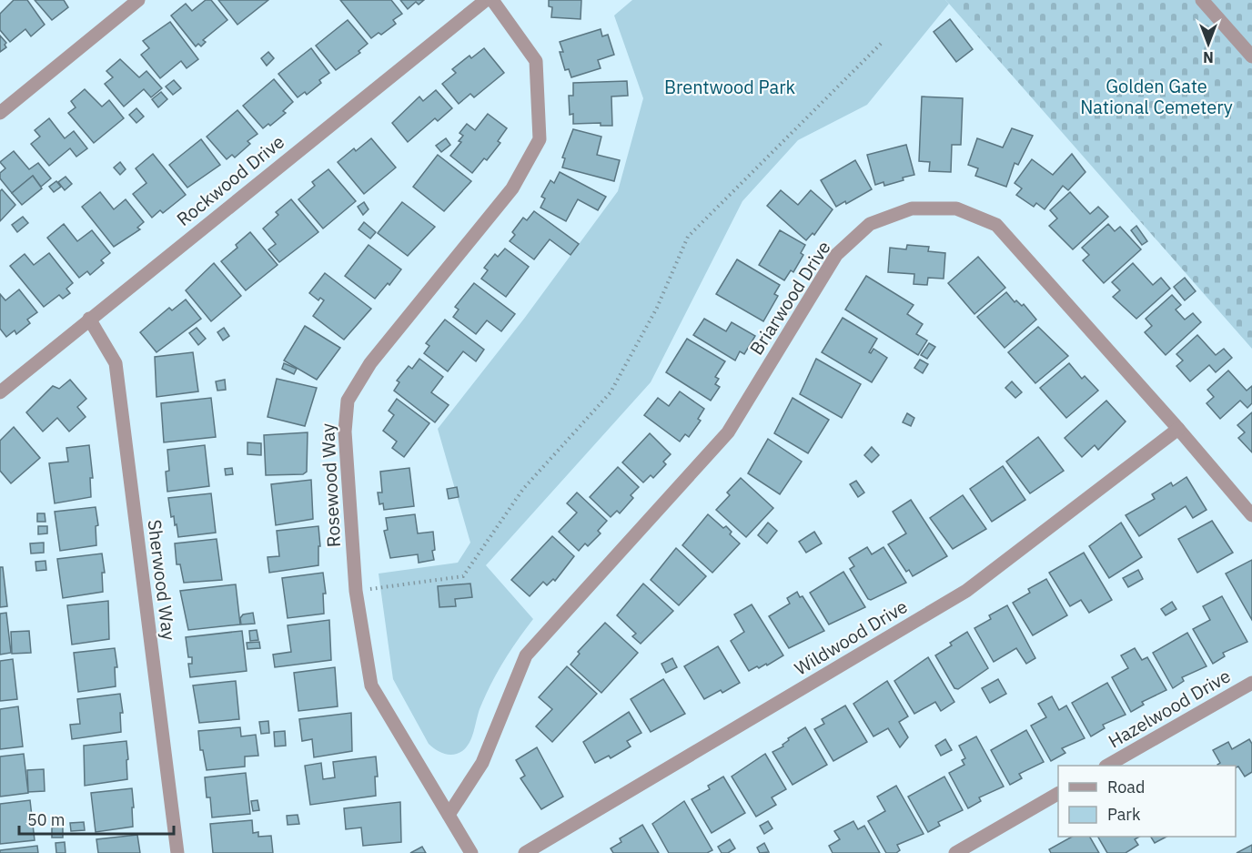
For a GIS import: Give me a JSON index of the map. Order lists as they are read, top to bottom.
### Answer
{
  "streets": {
    "street": [
      "Rockwood Drive",
      "Briarwood Drive",
      "Rosewood Way",
      "Sherwood Way",
      "Wildwood Drive",
      "Hazelwood Drive"
    ]
  },
  "crossings": [
    ["Rockwood Drive", "Sherwood Way"],
    ["Briarwood Drive", "Rosewood Way"],
    ["Briarwood Drive", "Wildwood Drive"]
  ],
  "parks": ["Golden Gate National Cemetery", "Brentwood Park"],
  "legend": ["Road", "Park"],
  "scale_bar": "50 m",
  "north": "bottom"
}
